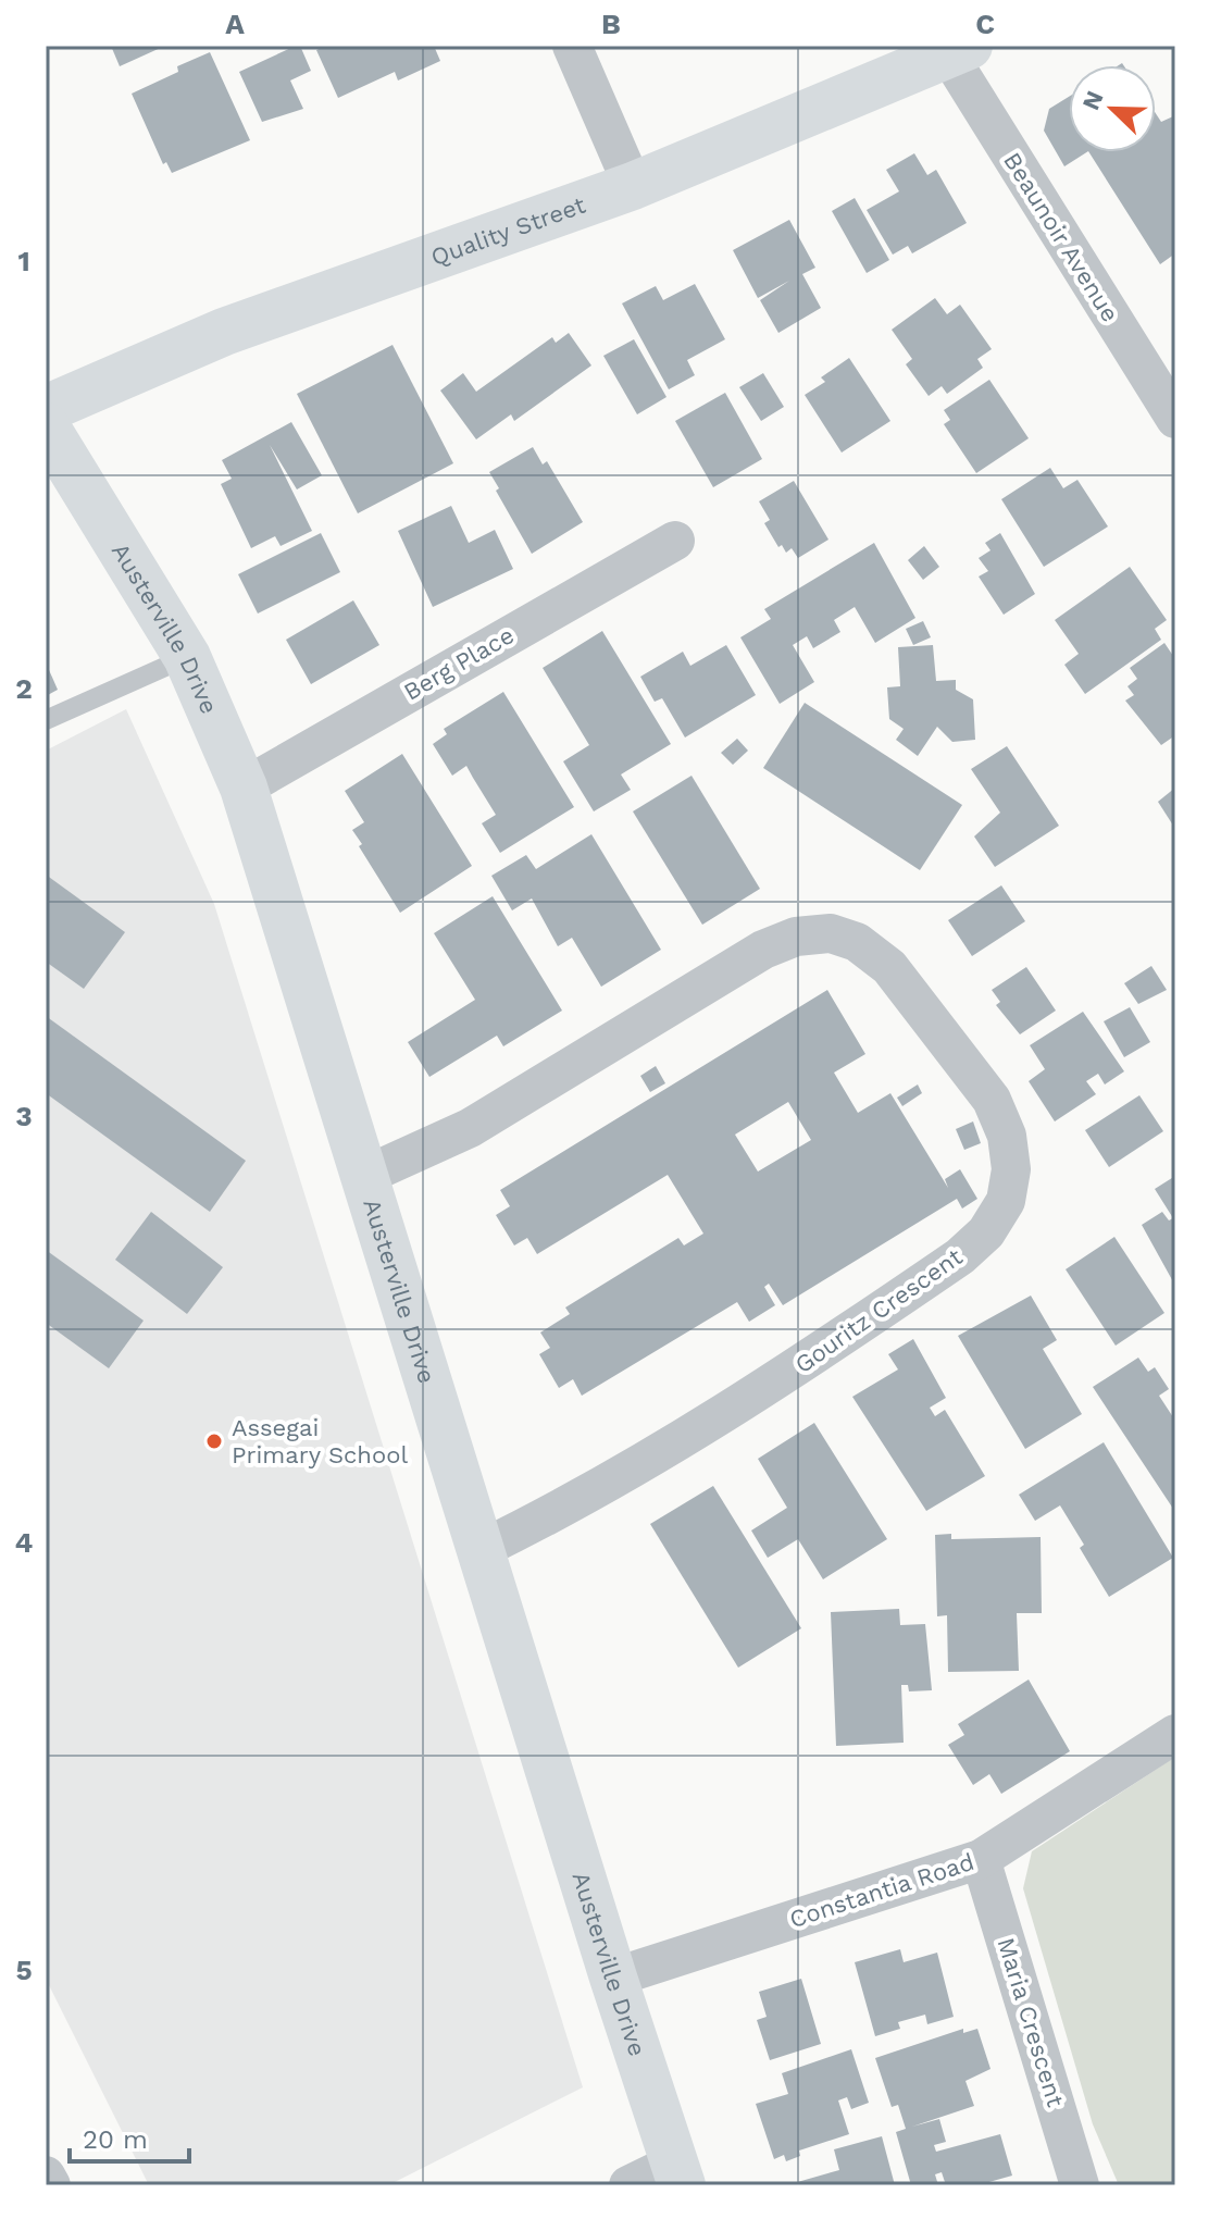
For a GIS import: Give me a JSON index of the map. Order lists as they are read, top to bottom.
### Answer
{
  "streets": {
    "street": [
      "Quality Street",
      "Beaunoir Avenue",
      "Austerville Drive",
      "Berg Place",
      "Gouritz Crescent",
      "Constantia Road",
      "Maria Crescent"
    ]
  },
  "crossings": [
    ["Quality Street", "Beaunoir Avenue"],
    ["Austerville Drive", "Berg Place"],
    ["Austerville Drive", "Gouritz Crescent"],
    ["Austerville Drive", "Constantia Road"],
    ["Constantia Road", "Maria Crescent"]
  ],
  "places": ["Assegai Primary School"],
  "scale_bar": "20 m",
  "north": "top left",
  "grid": {
    "columns": ["A", "B", "C"],
    "rows": [
      "1",
      "2",
      "3",
      "4",
      "5"
    ]
  }
}
